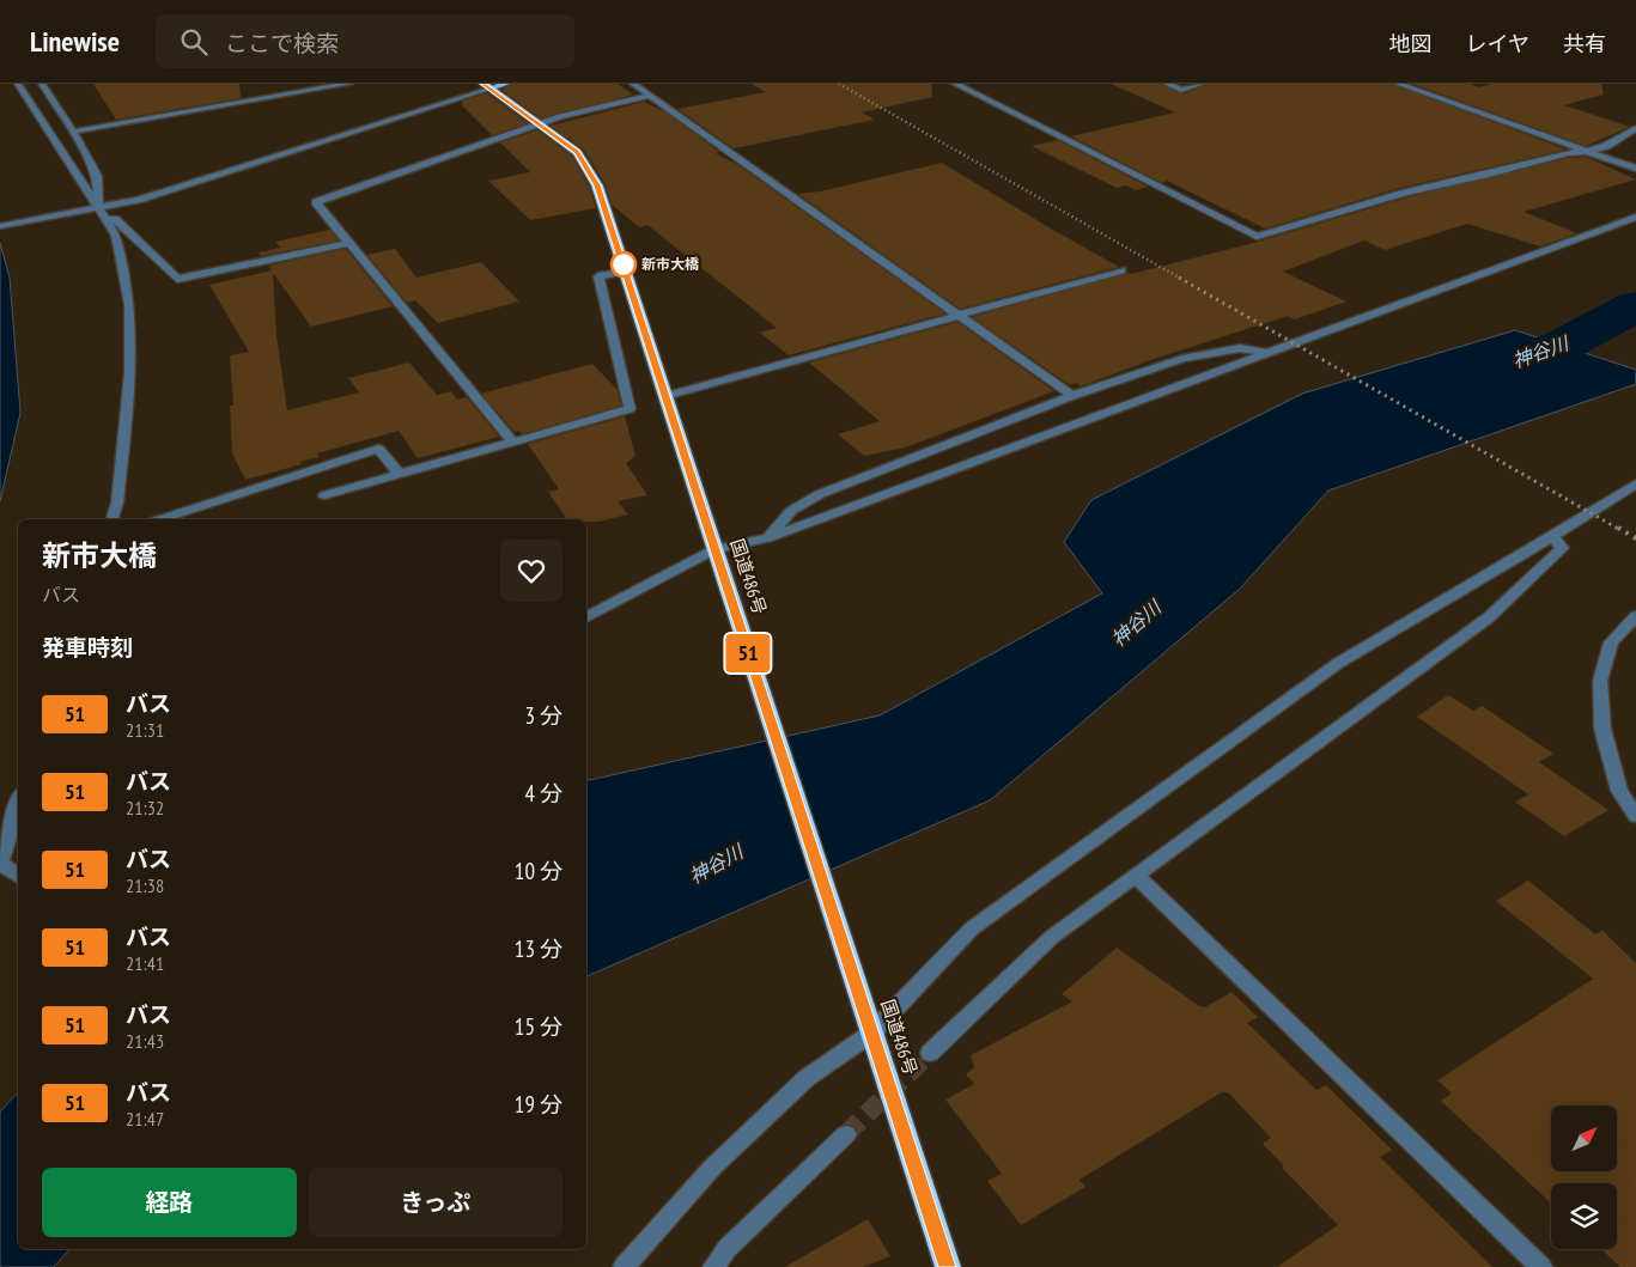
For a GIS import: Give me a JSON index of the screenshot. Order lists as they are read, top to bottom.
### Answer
{
  "streets": {
    "highway": ["国道486号"]
  },
  "water": ["神谷川"],
  "places": ["新市大橋"],
  "lines": ["bus line 51"],
  "north": "top right",
  "page": {
    "header": "Linewise",
    "search": "ここで検索",
    "nav": ["地図", "レイヤ", "共有"],
    "on_map": "51",
    "heading": [
      ["新市大橋", "バス"],
      "発車時刻"
    ],
    "list": [
      {
        "mark": "51",
        "name": "バス",
        "note": "21:31",
        "value": "3 分"
      },
      {
        "mark": "51",
        "name": "バス",
        "note": "21:32",
        "value": "4 分"
      },
      {
        "mark": "51",
        "name": "バス",
        "note": "21:38",
        "value": "10 分"
      },
      {
        "mark": "51",
        "name": "バス",
        "note": "21:41",
        "value": "13 分"
      },
      {
        "mark": "51",
        "name": "バス",
        "note": "21:43",
        "value": "15 分"
      },
      {
        "mark": "51",
        "name": "バス",
        "note": "21:47",
        "value": "19 分"
      }
    ],
    "buttons": ["経路", "きっぷ"]
  }
}
